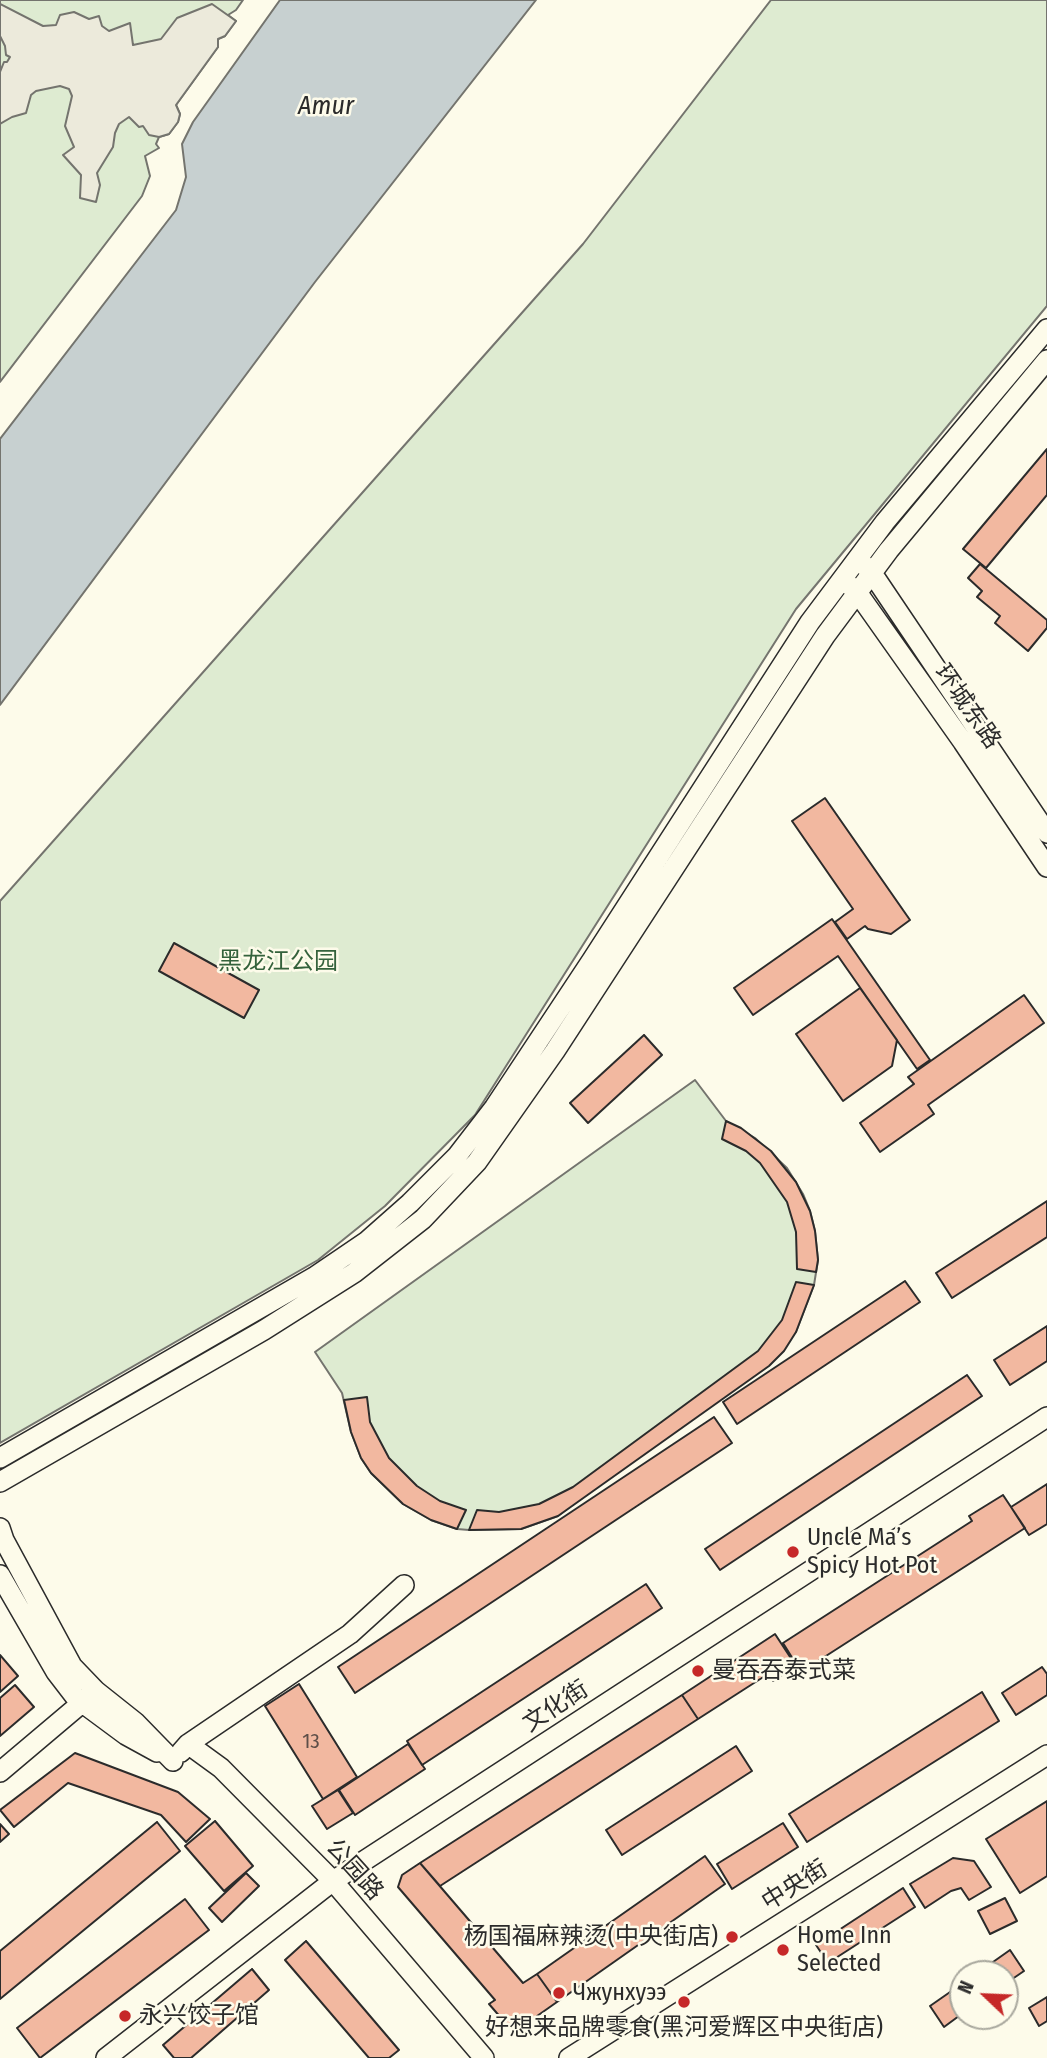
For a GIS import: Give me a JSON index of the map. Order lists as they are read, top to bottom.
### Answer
{
  "streets": {
    "street": [
      "环城东路",
      "文化街",
      "公园路",
      "中央街"
    ]
  },
  "crossings": [
    ["文化街", "公园路"]
  ],
  "water": ["Amur"],
  "parks": ["黑龙江公园"],
  "places": [
    "Uncle Ma’s Spicy Hot Pot",
    "曼吞吞泰式菜",
    "杨国福麻辣烫(中央街店)",
    "Home Inn Selected",
    "Чжунхуээ",
    "好想来品牌零食(黑河爱辉区中央街店)",
    "永兴饺子馆"
  ],
  "house_numbers": ["13"],
  "north": "top left"
}
